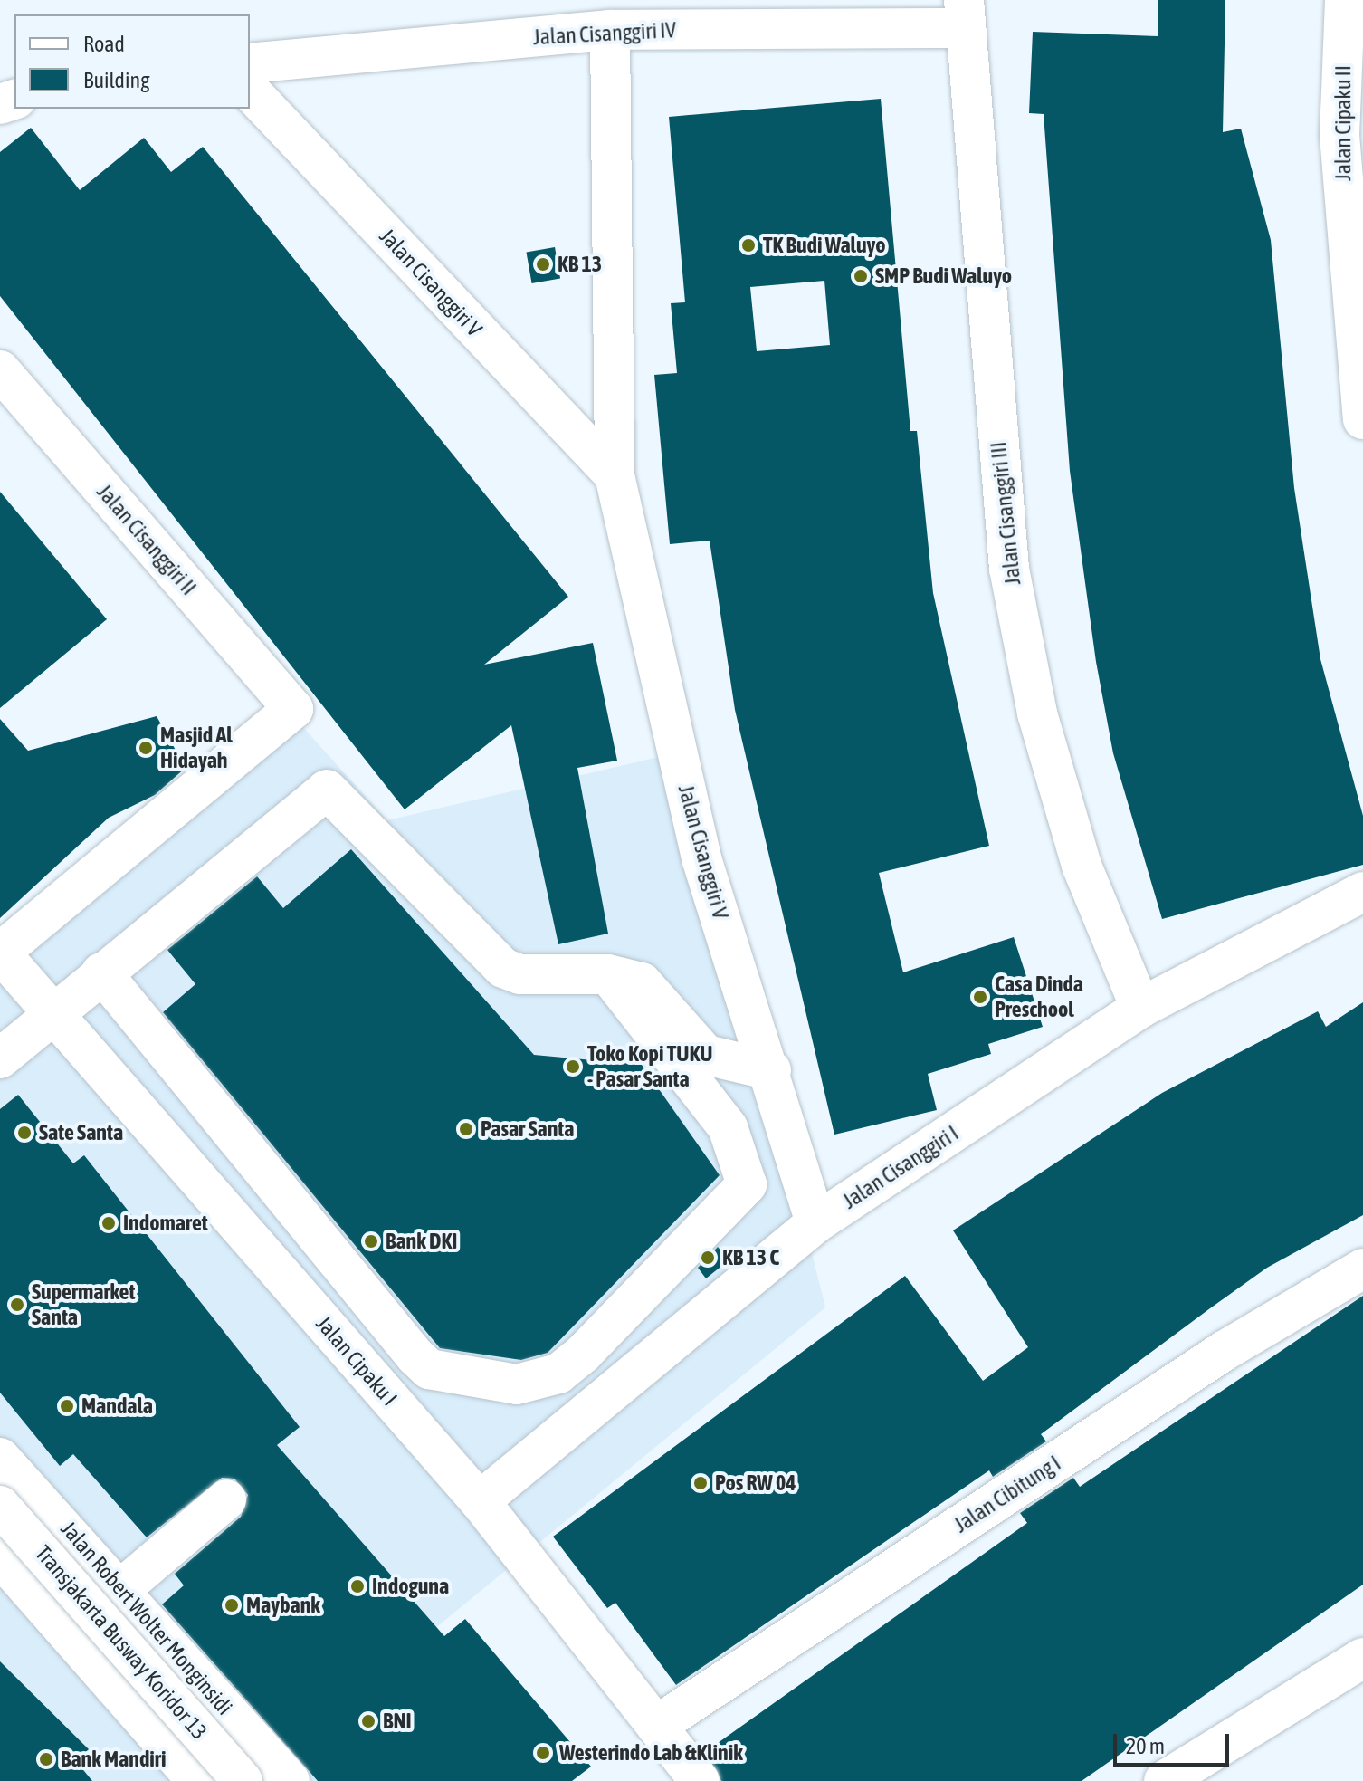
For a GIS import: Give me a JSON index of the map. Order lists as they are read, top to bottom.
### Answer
{
  "streets": {
    "street": [
      "Jalan Cisanggiri IV",
      "Jalan Cipaku II",
      "Jalan Cisanggiri V",
      "Jalan Cisanggiri III",
      "Jalan Cisanggiri II",
      "Jalan Cisanggiri I",
      "Jalan Cipaku I",
      "Jalan Cibitung I",
      "Jalan Robert Wolter Monginsidi",
      "Transjakarta Busway Koridor 13"
    ]
  },
  "crossings": [
    ["Jalan Cisanggiri IV", "Jalan Cisanggiri V"],
    ["Jalan Cisanggiri IV", "Jalan Cisanggiri III"],
    ["Jalan Cisanggiri V", "Jalan Cisanggiri I"],
    ["Jalan Cisanggiri III", "Jalan Cisanggiri I"],
    ["Jalan Cisanggiri II", "Jalan Cipaku I"],
    ["Jalan Cisanggiri I", "Jalan Cipaku I"],
    ["Jalan Cipaku I", "Jalan Cibitung I"]
  ],
  "places": [
    "TK Budi Waluyo",
    "KB 13",
    "SMP Budi Waluyo",
    "Masjid Al Hidayah",
    "Casa Dinda Preschool",
    "Toko Kopi TUKU - Pasar Santa",
    "Pasar Santa",
    "Sate Santa",
    "Indomaret",
    "Bank DKI",
    "KB 13 C",
    "Supermarket Santa",
    "Mandala",
    "Pos RW 04",
    "Indoguna",
    "Maybank",
    "BNI",
    "Westerindo Lab &Klinik",
    "Bank Mandiri"
  ],
  "legend": ["Road", "Building"],
  "scale_bar": "20 m"
}
